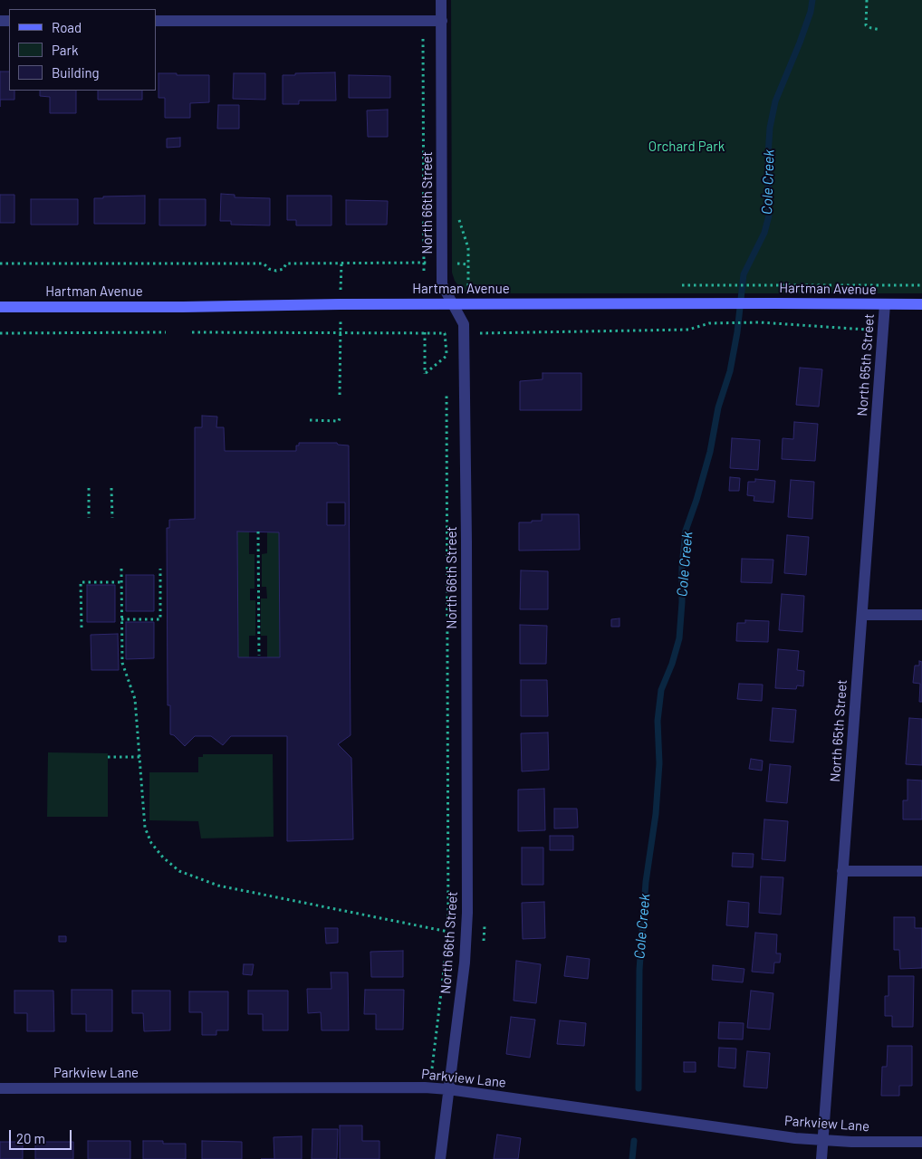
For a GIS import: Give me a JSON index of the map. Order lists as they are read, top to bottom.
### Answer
{
  "streets": {
    "main road": ["Hartman Avenue"],
    "street": ["North 66th Street", "North 65th Street", "Parkview Lane"]
  },
  "crossings": [
    ["North 66th Street", "Hartman Avenue"],
    ["North 66th Street", "Parkview Lane"],
    ["Hartman Avenue", "North 65th Street"],
    ["North 65th Street", "Parkview Lane"]
  ],
  "water": ["Cole Creek"],
  "parks": ["Orchard Park"],
  "legend": ["Road", "Park", "Building"],
  "scale_bar": "20 m"
}
